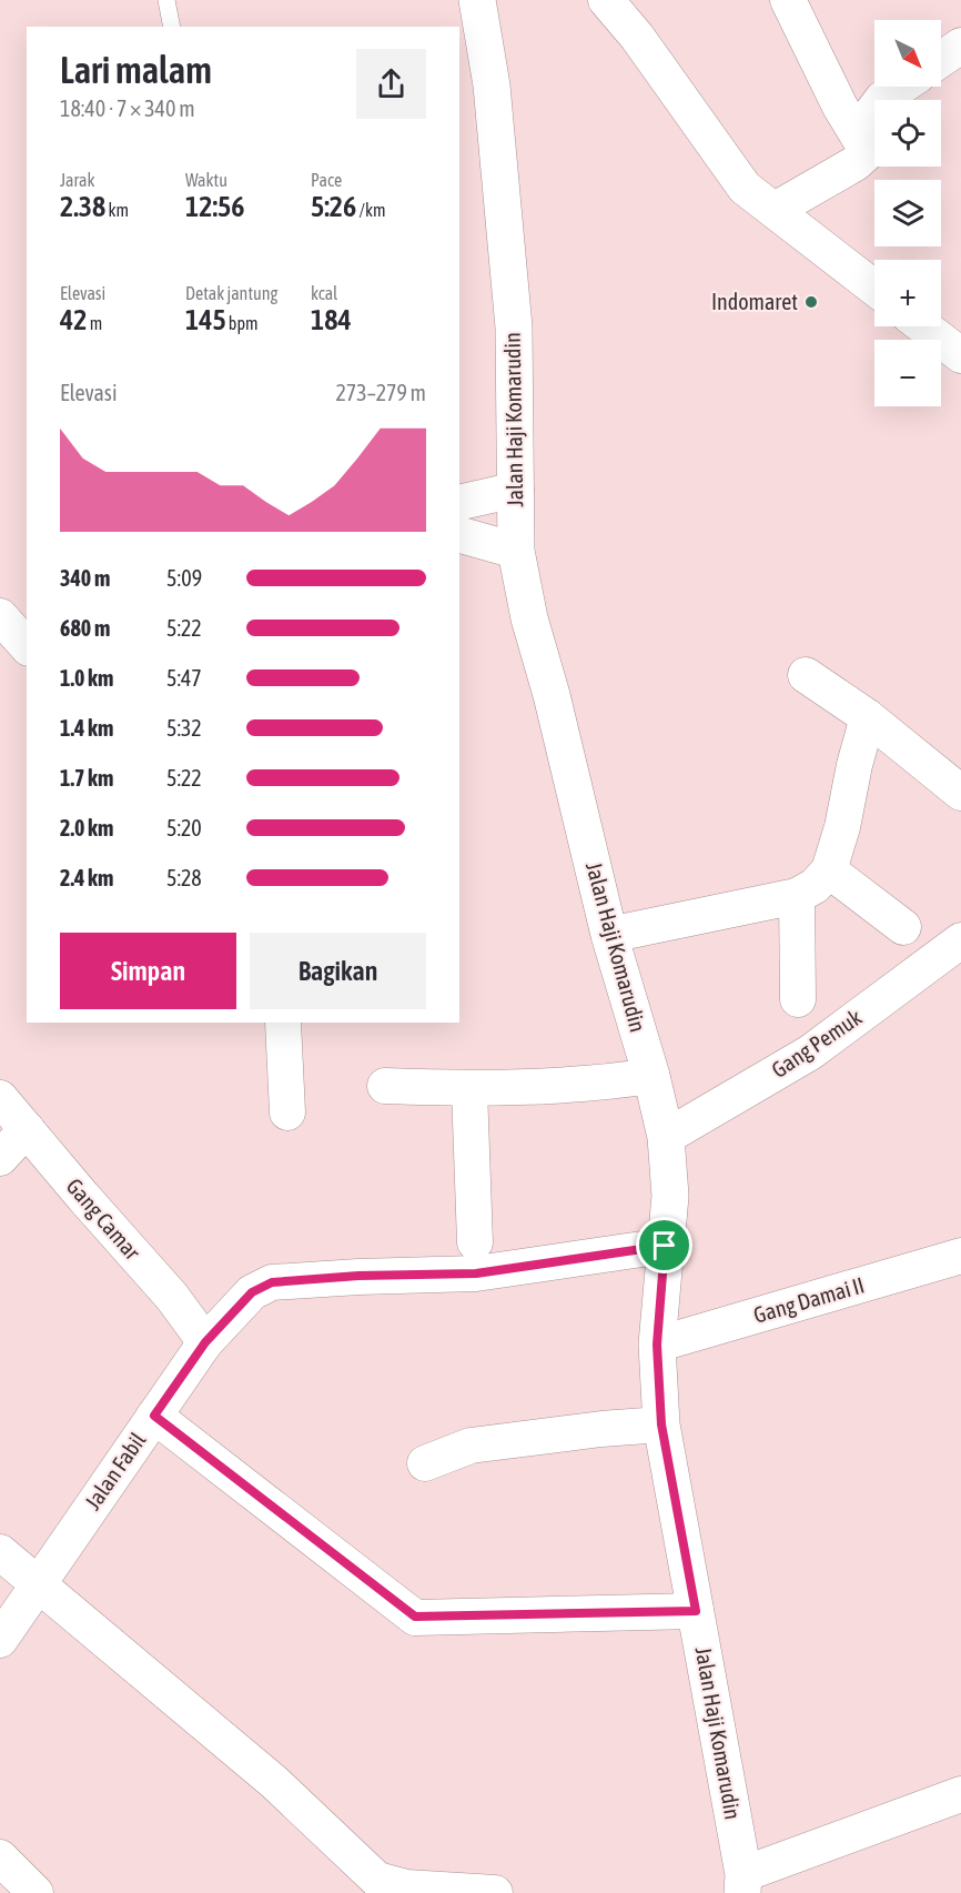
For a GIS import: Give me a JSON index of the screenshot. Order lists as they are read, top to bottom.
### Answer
{
  "streets": {
    "street": [
      "Jalan Haji Komarudin",
      "Gang Pemuk",
      "Gang Camar",
      "Gang Damai II",
      "Jalan Fabil"
    ]
  },
  "crossings": [
    ["Jalan Haji Komarudin", "Gang Pemuk"],
    ["Jalan Haji Komarudin", "Gang Damai II"],
    ["Jalan Haji Komarudin", "Jalan Fabil"],
    ["Gang Camar", "Jalan Fabil"]
  ],
  "places": ["Indomaret"],
  "north": "bottom right",
  "page": {
    "map_buttons": ["+", "−"],
    "heading": ["Lari malam", "18:40 · 7 × 340 m"],
    "stats": [
      ["Jarak", "2.38 km"],
      ["Waktu", "12:56"],
      ["Pace", "5:26 /km"],
      ["Elevasi", "42 m"],
      ["Detak jantung", "145 bpm"],
      ["kcal", "184"]
    ],
    "chart": ["Elevasi", "273–279 m"],
    "list": [
      {
        "name": "340 m",
        "note": "5:09"
      },
      {
        "name": "680 m",
        "note": "5:22"
      },
      {
        "name": "1.0 km",
        "note": "5:47"
      },
      {
        "name": "1.4 km",
        "note": "5:32"
      },
      {
        "name": "1.7 km",
        "note": "5:22"
      },
      {
        "name": "2.0 km",
        "note": "5:20"
      },
      {
        "name": "2.4 km",
        "note": "5:28"
      }
    ],
    "buttons": ["Simpan", "Bagikan"]
  }
}
